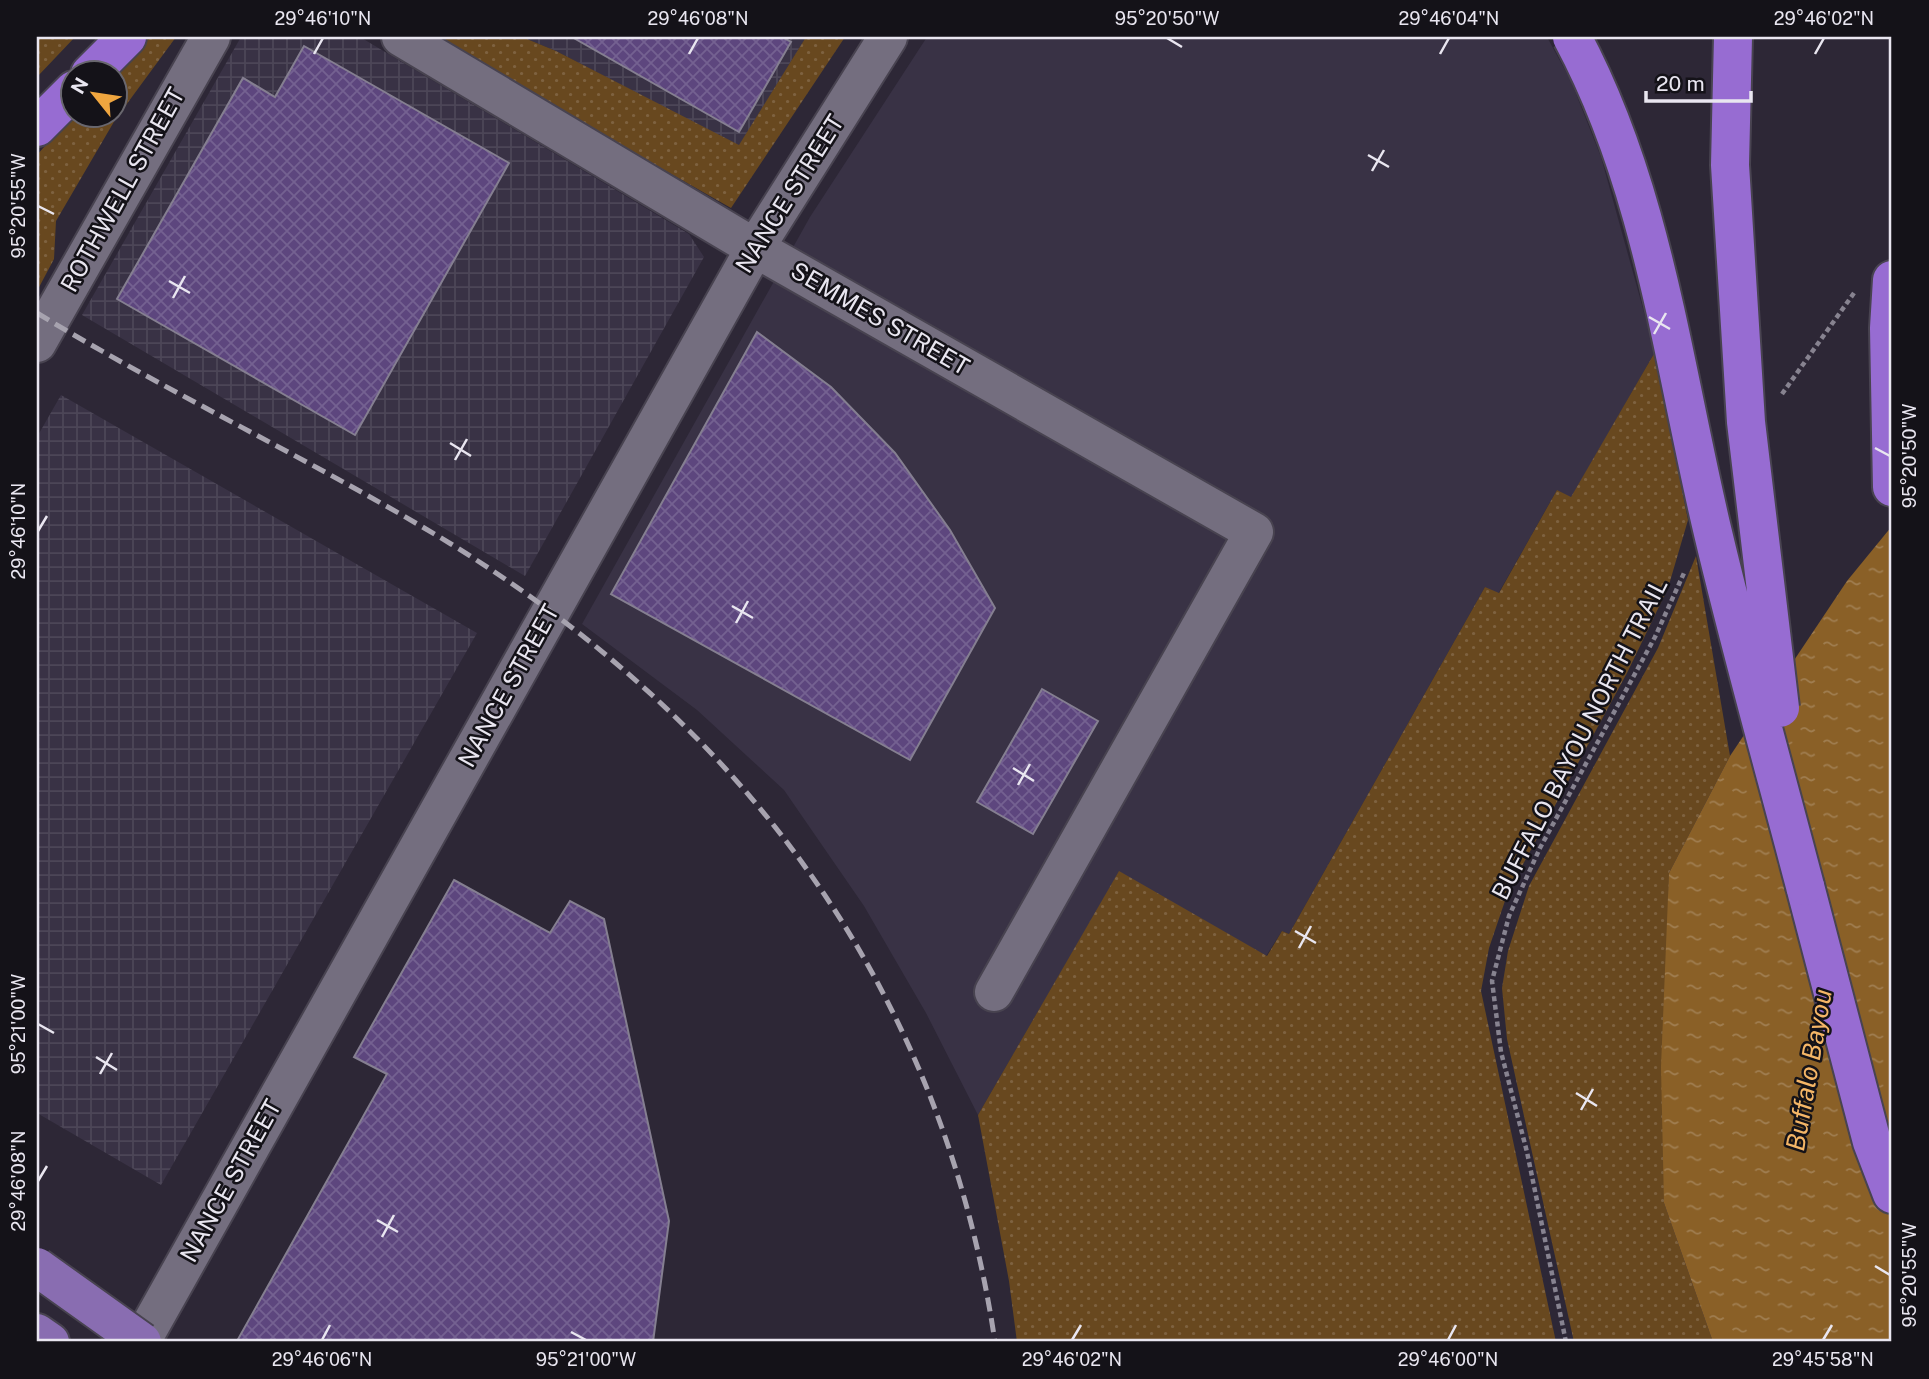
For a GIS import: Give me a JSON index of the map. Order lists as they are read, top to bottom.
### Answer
{
  "streets": {
    "street": ["ROTHWELL STREET", "NANCE STREET", "SEMMES STREET"],
    "path": ["BUFFALO BAYOU NORTH TRAIL"]
  },
  "crossings": [
    ["NANCE STREET", "SEMMES STREET"]
  ],
  "water": ["Buffalo Bayou"],
  "scale_bar": "20 m",
  "north": "top left",
  "coordinates": [
    "29°46'10\"N",
    "29°46'08\"N",
    "95°20'50\"W",
    "29°46'04\"N",
    "29°46'02\"N",
    "95°20'55\"W",
    "95°21'00\"W",
    "29°46'06\"N",
    "29°46'00\"N",
    "29°45'58\"N"
  ]
}
